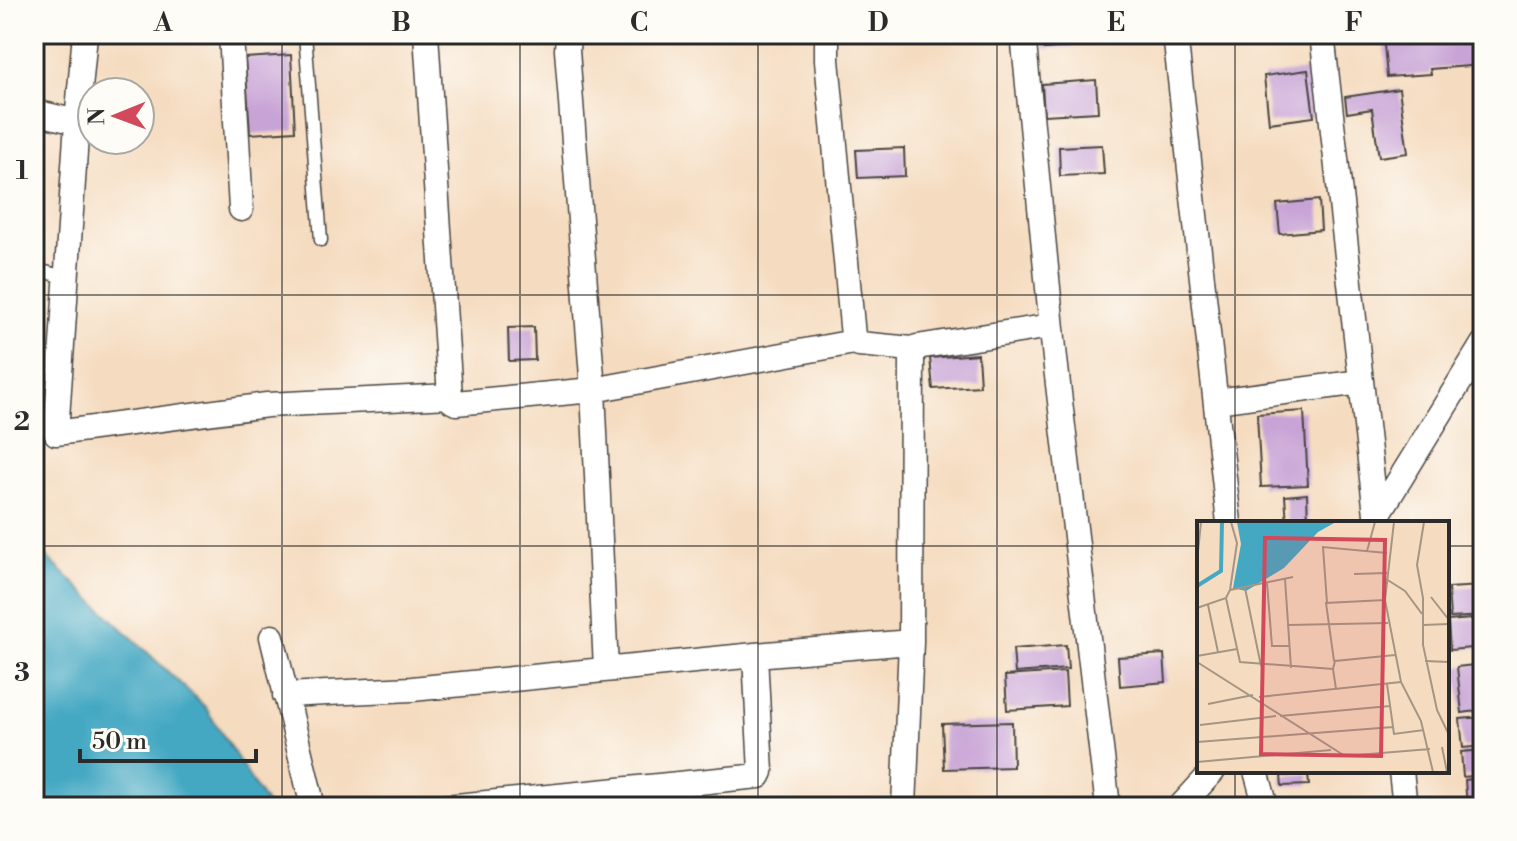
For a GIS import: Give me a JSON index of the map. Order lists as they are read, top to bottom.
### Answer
{
  "scale_bar": "50 m",
  "north": "left",
  "grid": {
    "columns": [
      "A",
      "B",
      "C",
      "D",
      "E",
      "F"
    ],
    "rows": ["1", "2", "3"]
  }
}
